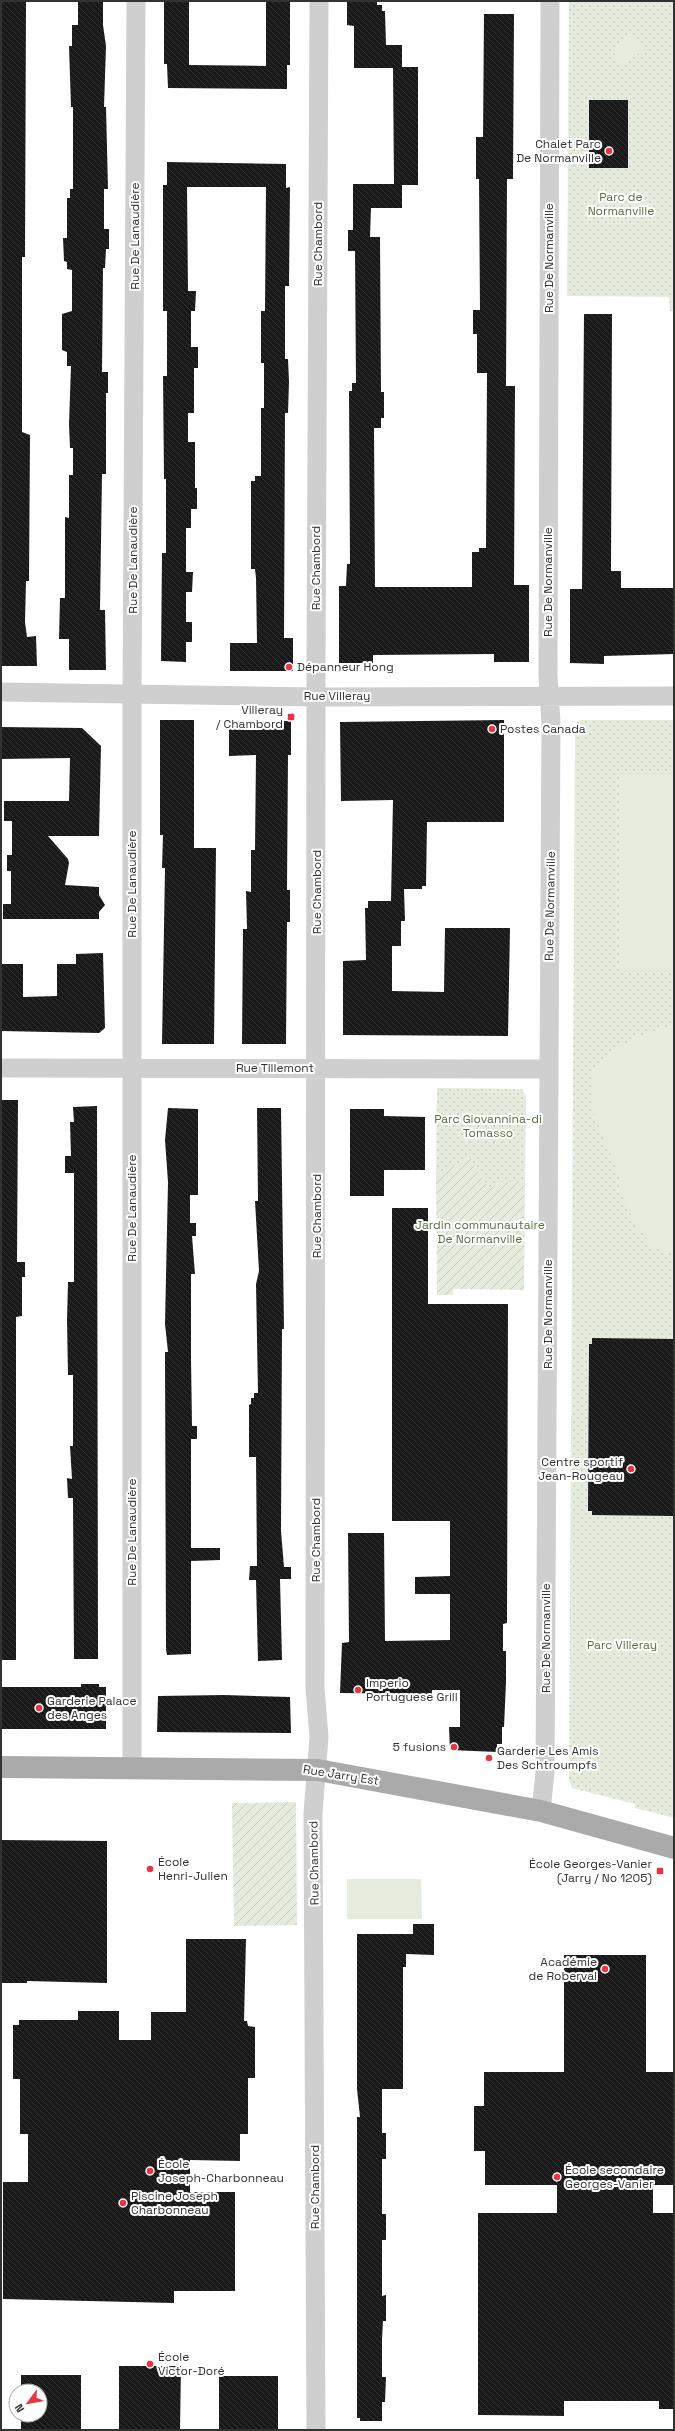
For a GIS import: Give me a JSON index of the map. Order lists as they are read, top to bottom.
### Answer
{
  "streets": {
    "main road": ["Rue Jarry Est"],
    "street": [
      "Rue De Lanaudière",
      "Rue Chambord",
      "Rue De Normanville",
      "Rue Villeray",
      "Rue Tillemont"
    ]
  },
  "crossings": [
    ["Rue De Lanaudière", "Rue Villeray"],
    ["Rue De Lanaudière", "Rue Tillemont"],
    ["Rue De Lanaudière", "Rue Jarry Est"],
    ["Rue Chambord", "Rue Villeray"],
    ["Rue Chambord", "Rue Tillemont"],
    ["Rue Chambord", "Rue Jarry Est"],
    ["Rue De Normanville", "Rue Villeray"],
    ["Rue De Normanville", "Rue Tillemont"],
    ["Rue De Normanville", "Rue Jarry Est"]
  ],
  "parks": [
    "Parc de Normanville",
    "Parc Giovannina-di Tomasso",
    "Jardin communautaire De Normanville",
    "Parc Villeray"
  ],
  "places": {
    "other": [
      "Chalet Parc De Normanville",
      "Dépanneur Hong",
      "Postes Canada",
      "Centre sportif Jean-Rougeau",
      "Imperio Portuguese Grill",
      "Garderie Palace des Anges",
      "5 fusions",
      "Garderie Les Amis Des Schtroumpfs",
      "École Henri-Julien",
      "Académie de Roberval",
      "École Joseph-Charbonneau",
      "École secondaire Georges-Vanier",
      "Piscine Joseph Charbonneau",
      "École Victor-Doré"
    ],
    "transit": ["Villeray / Chambord", "École Georges-Vanier (Jarry / No 1205)"]
  },
  "north": "bottom left"
}
